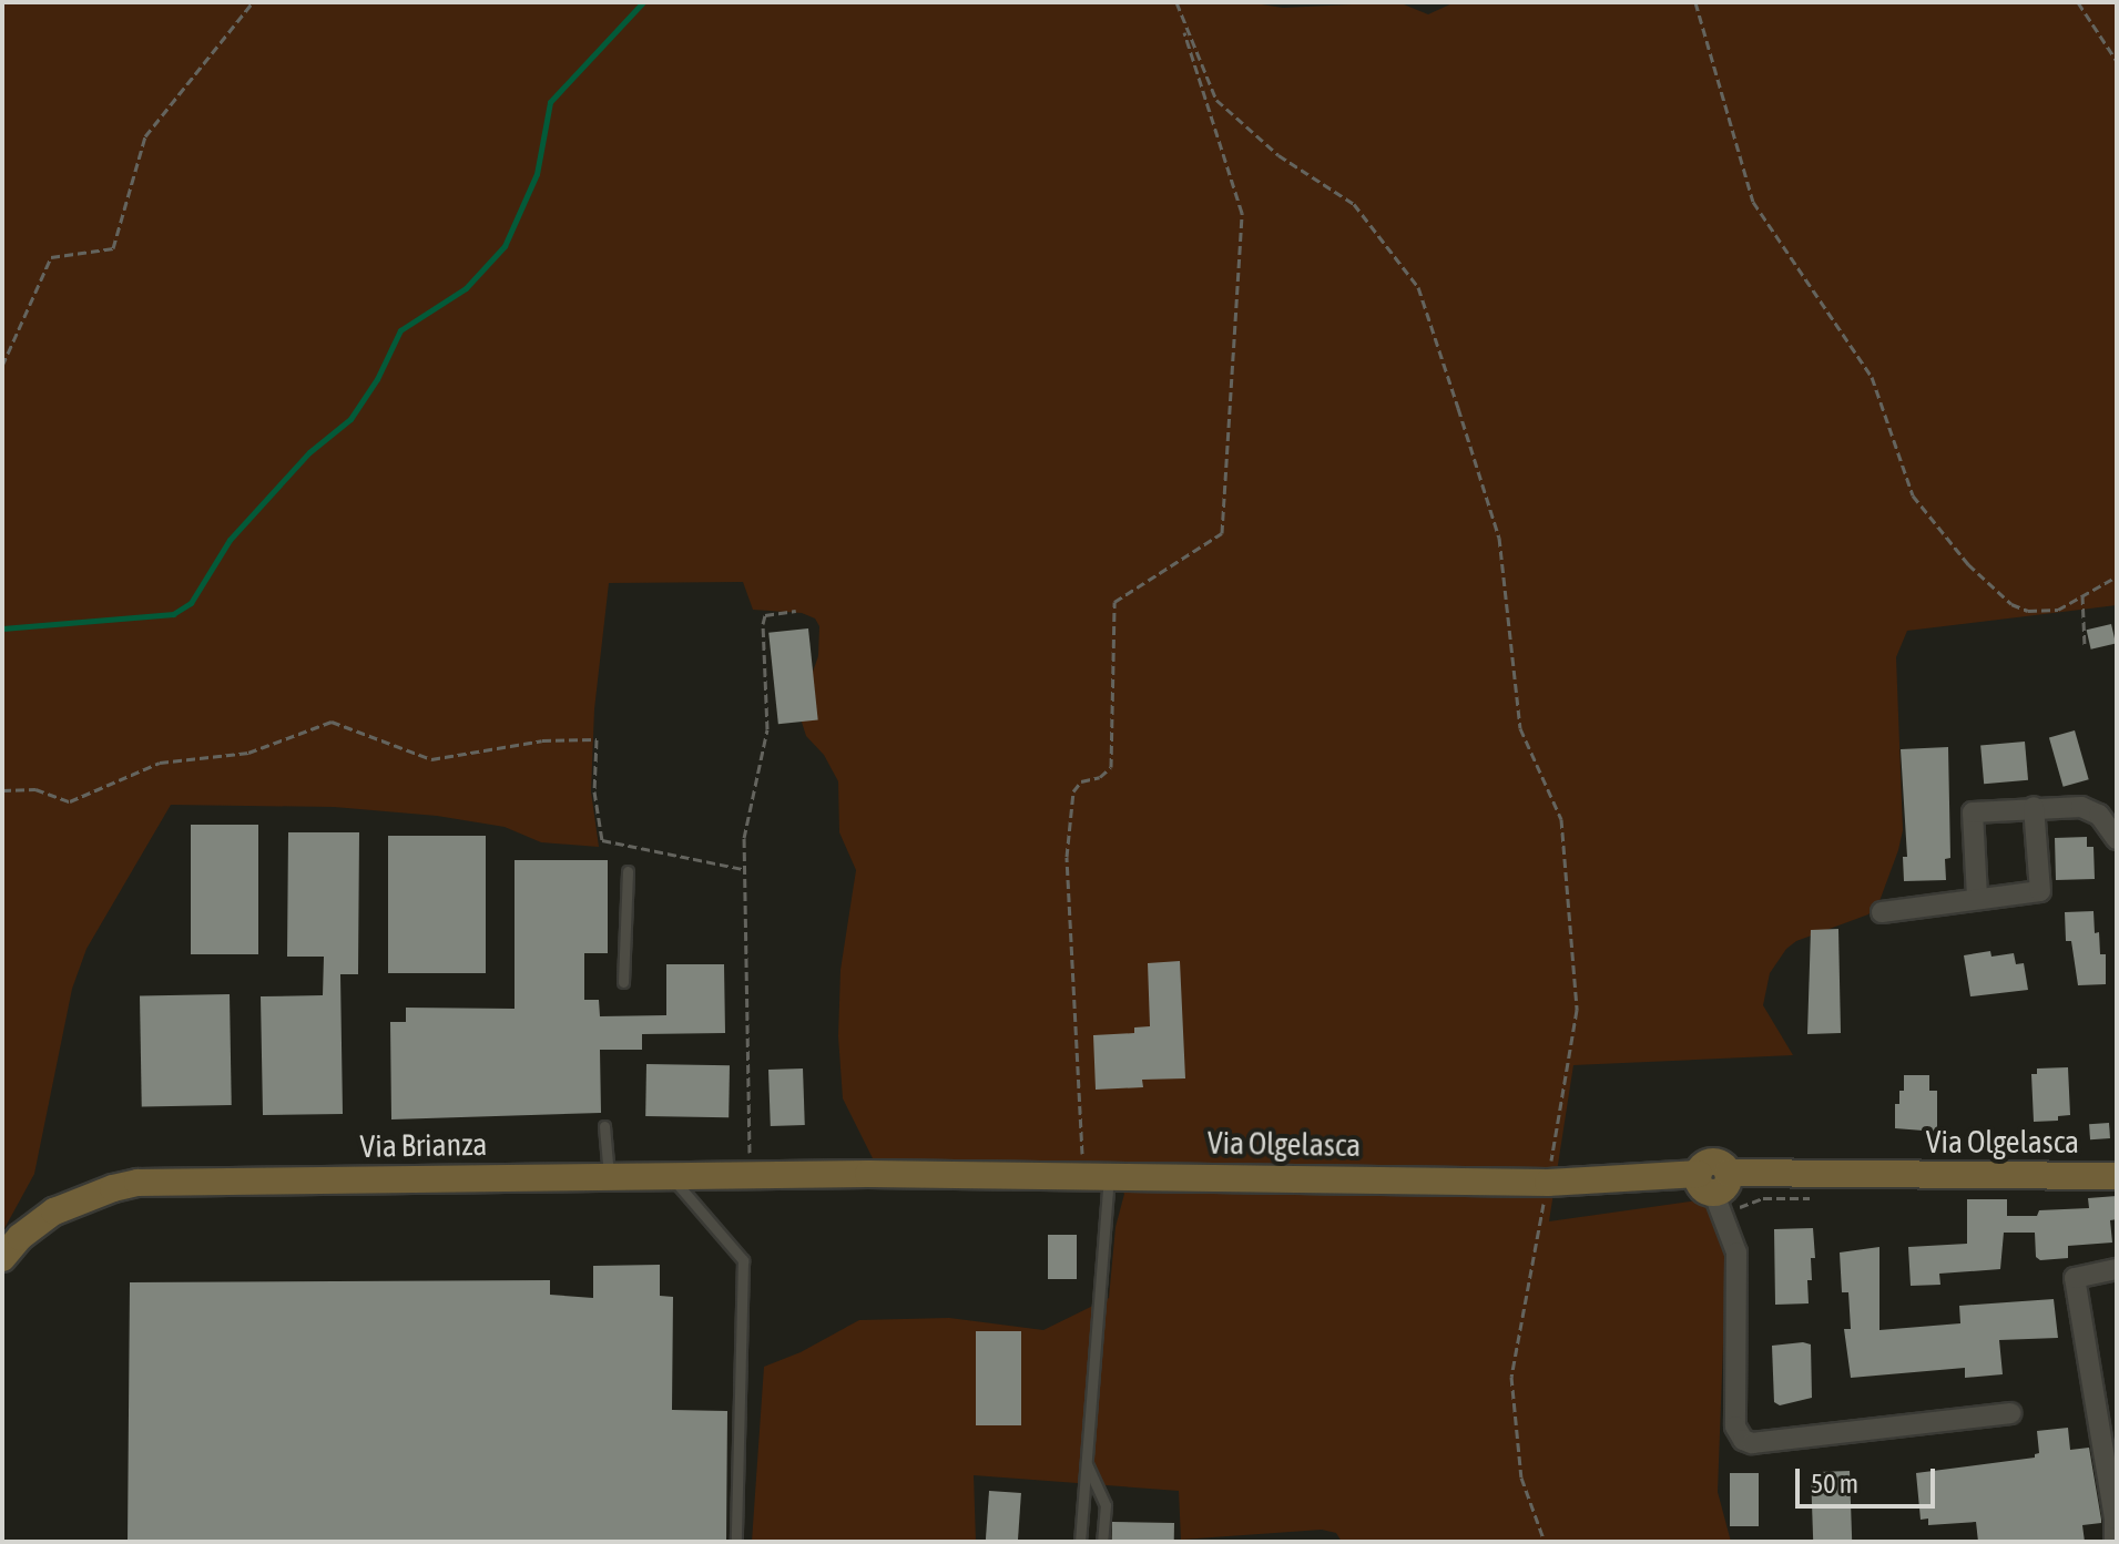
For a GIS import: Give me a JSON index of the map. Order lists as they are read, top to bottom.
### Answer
{
  "streets": {
    "street": ["Via Olgelasca", "Via Brianza"]
  },
  "crossings": [
    ["Via Olgelasca", "Via Brianza"]
  ],
  "scale_bar": "50 m"
}
